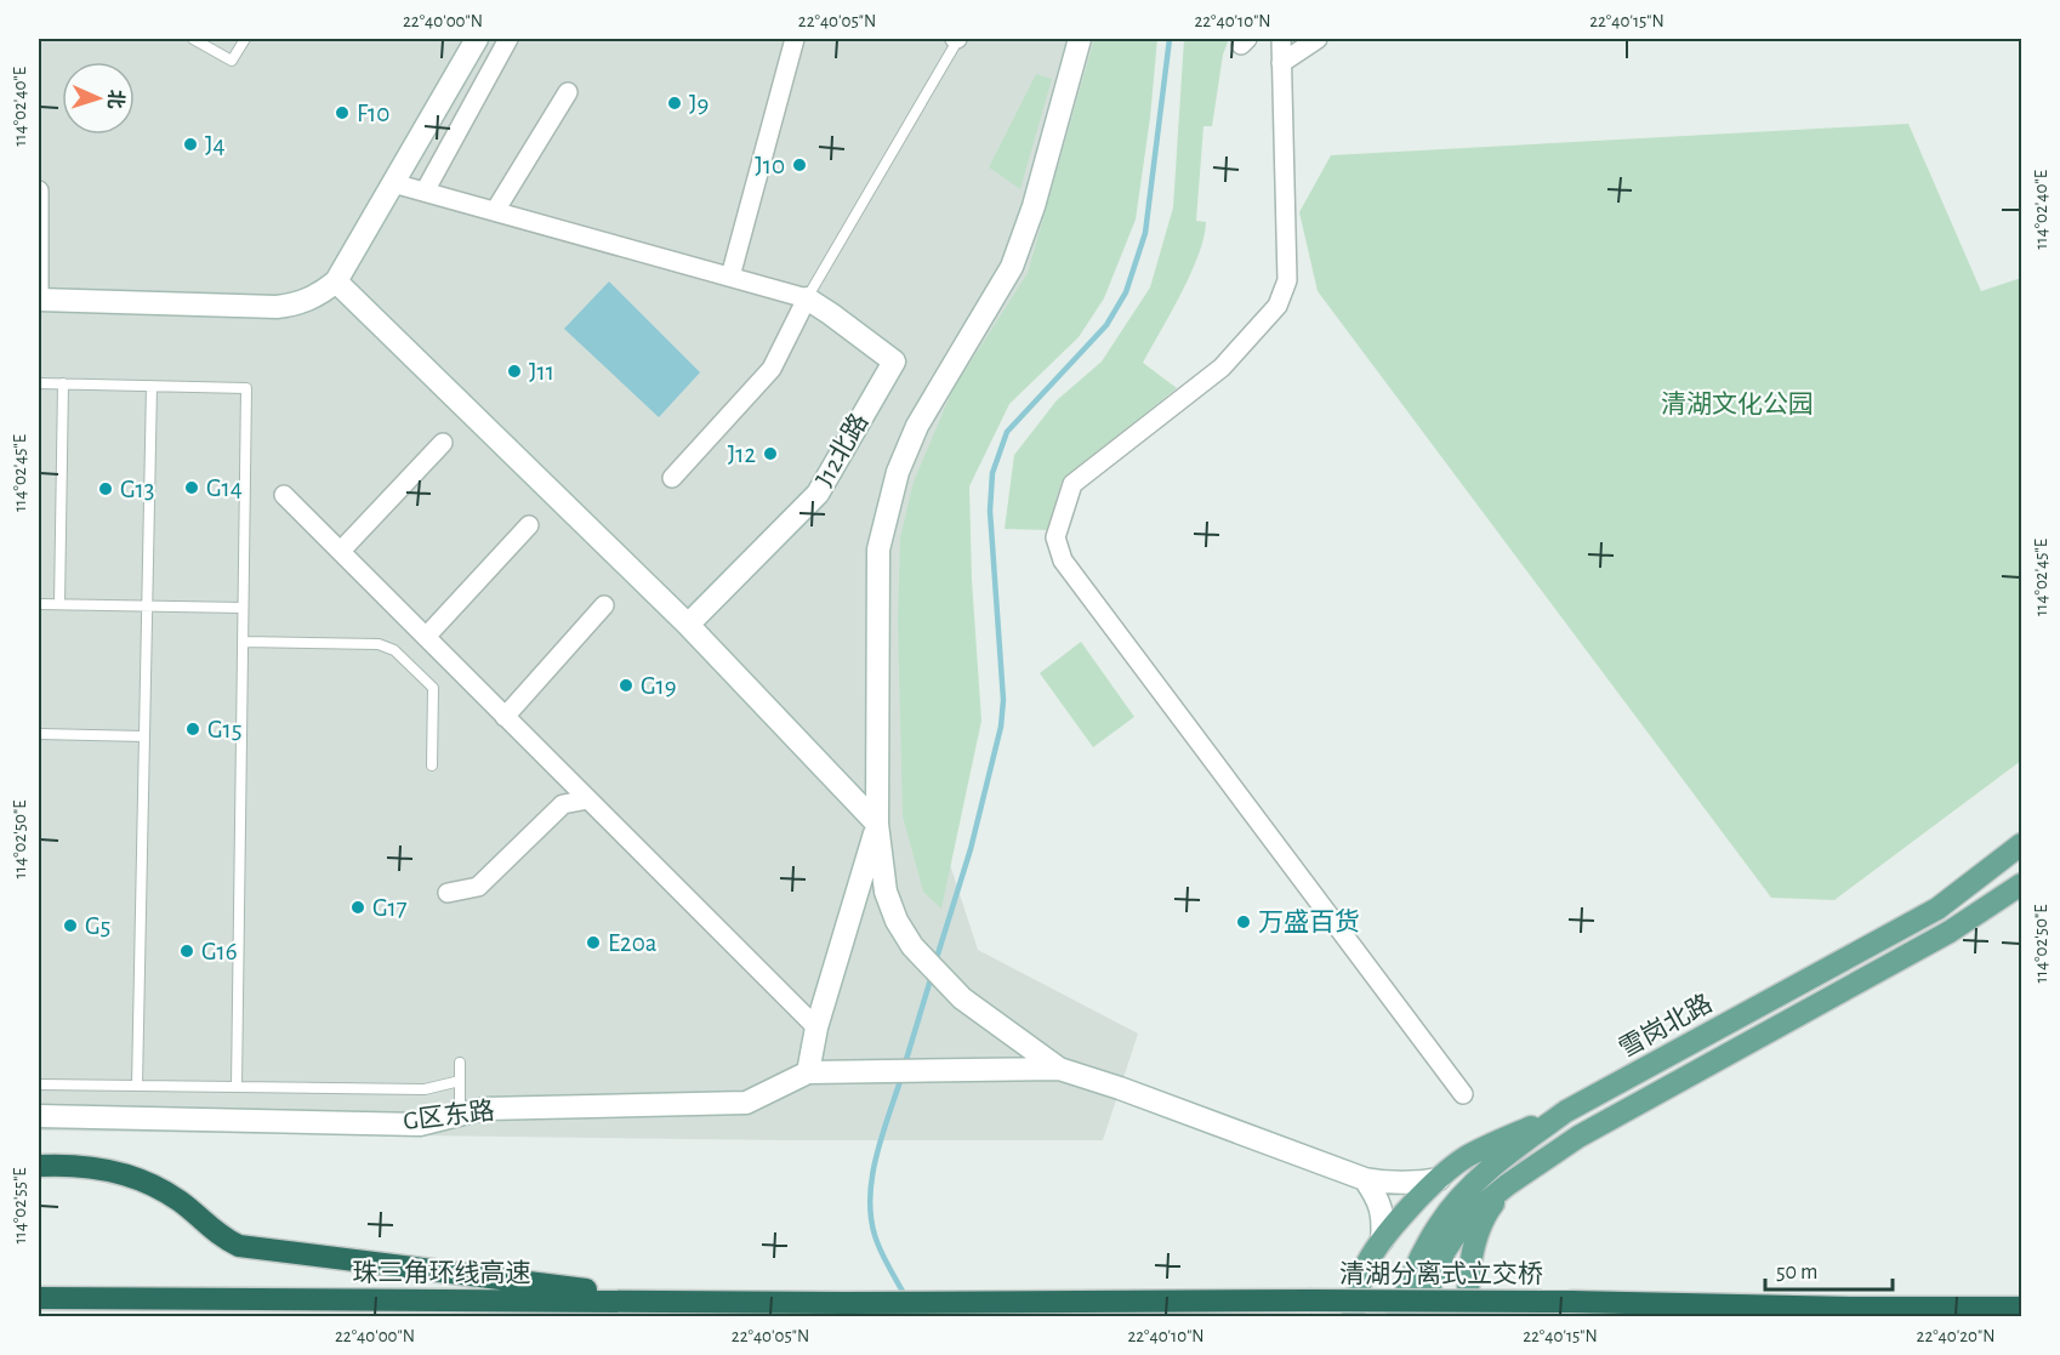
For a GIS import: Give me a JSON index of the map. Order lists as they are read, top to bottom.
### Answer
{
  "streets": {
    "highway": ["珠三角环线高速", "清湖分离式立交桥"],
    "main road": ["雪岗北路"],
    "street": ["J12北路", "G区东路"]
  },
  "crossings": [
    ["珠三角环线高速", "清湖分离式立交桥"]
  ],
  "parks": ["清湖文化公园"],
  "places": [
    "J9",
    "F10",
    "J4",
    "J10",
    "J11",
    "J12",
    "G14",
    "G13",
    "G19",
    "G15",
    "G17",
    "万盛百货",
    "G5",
    "E20a",
    "G16"
  ],
  "scale_bar": "50 m",
  "north": "right",
  "coordinates": [
    "22°40'00\"N",
    "22°40'05\"N",
    "22°40'10\"N",
    "22°40'15\"N",
    "114°02'40\"E",
    "114°02'45\"E",
    "114°02'50\"E",
    "114°02'55\"E",
    "22°40'20\"N"
  ]
}
